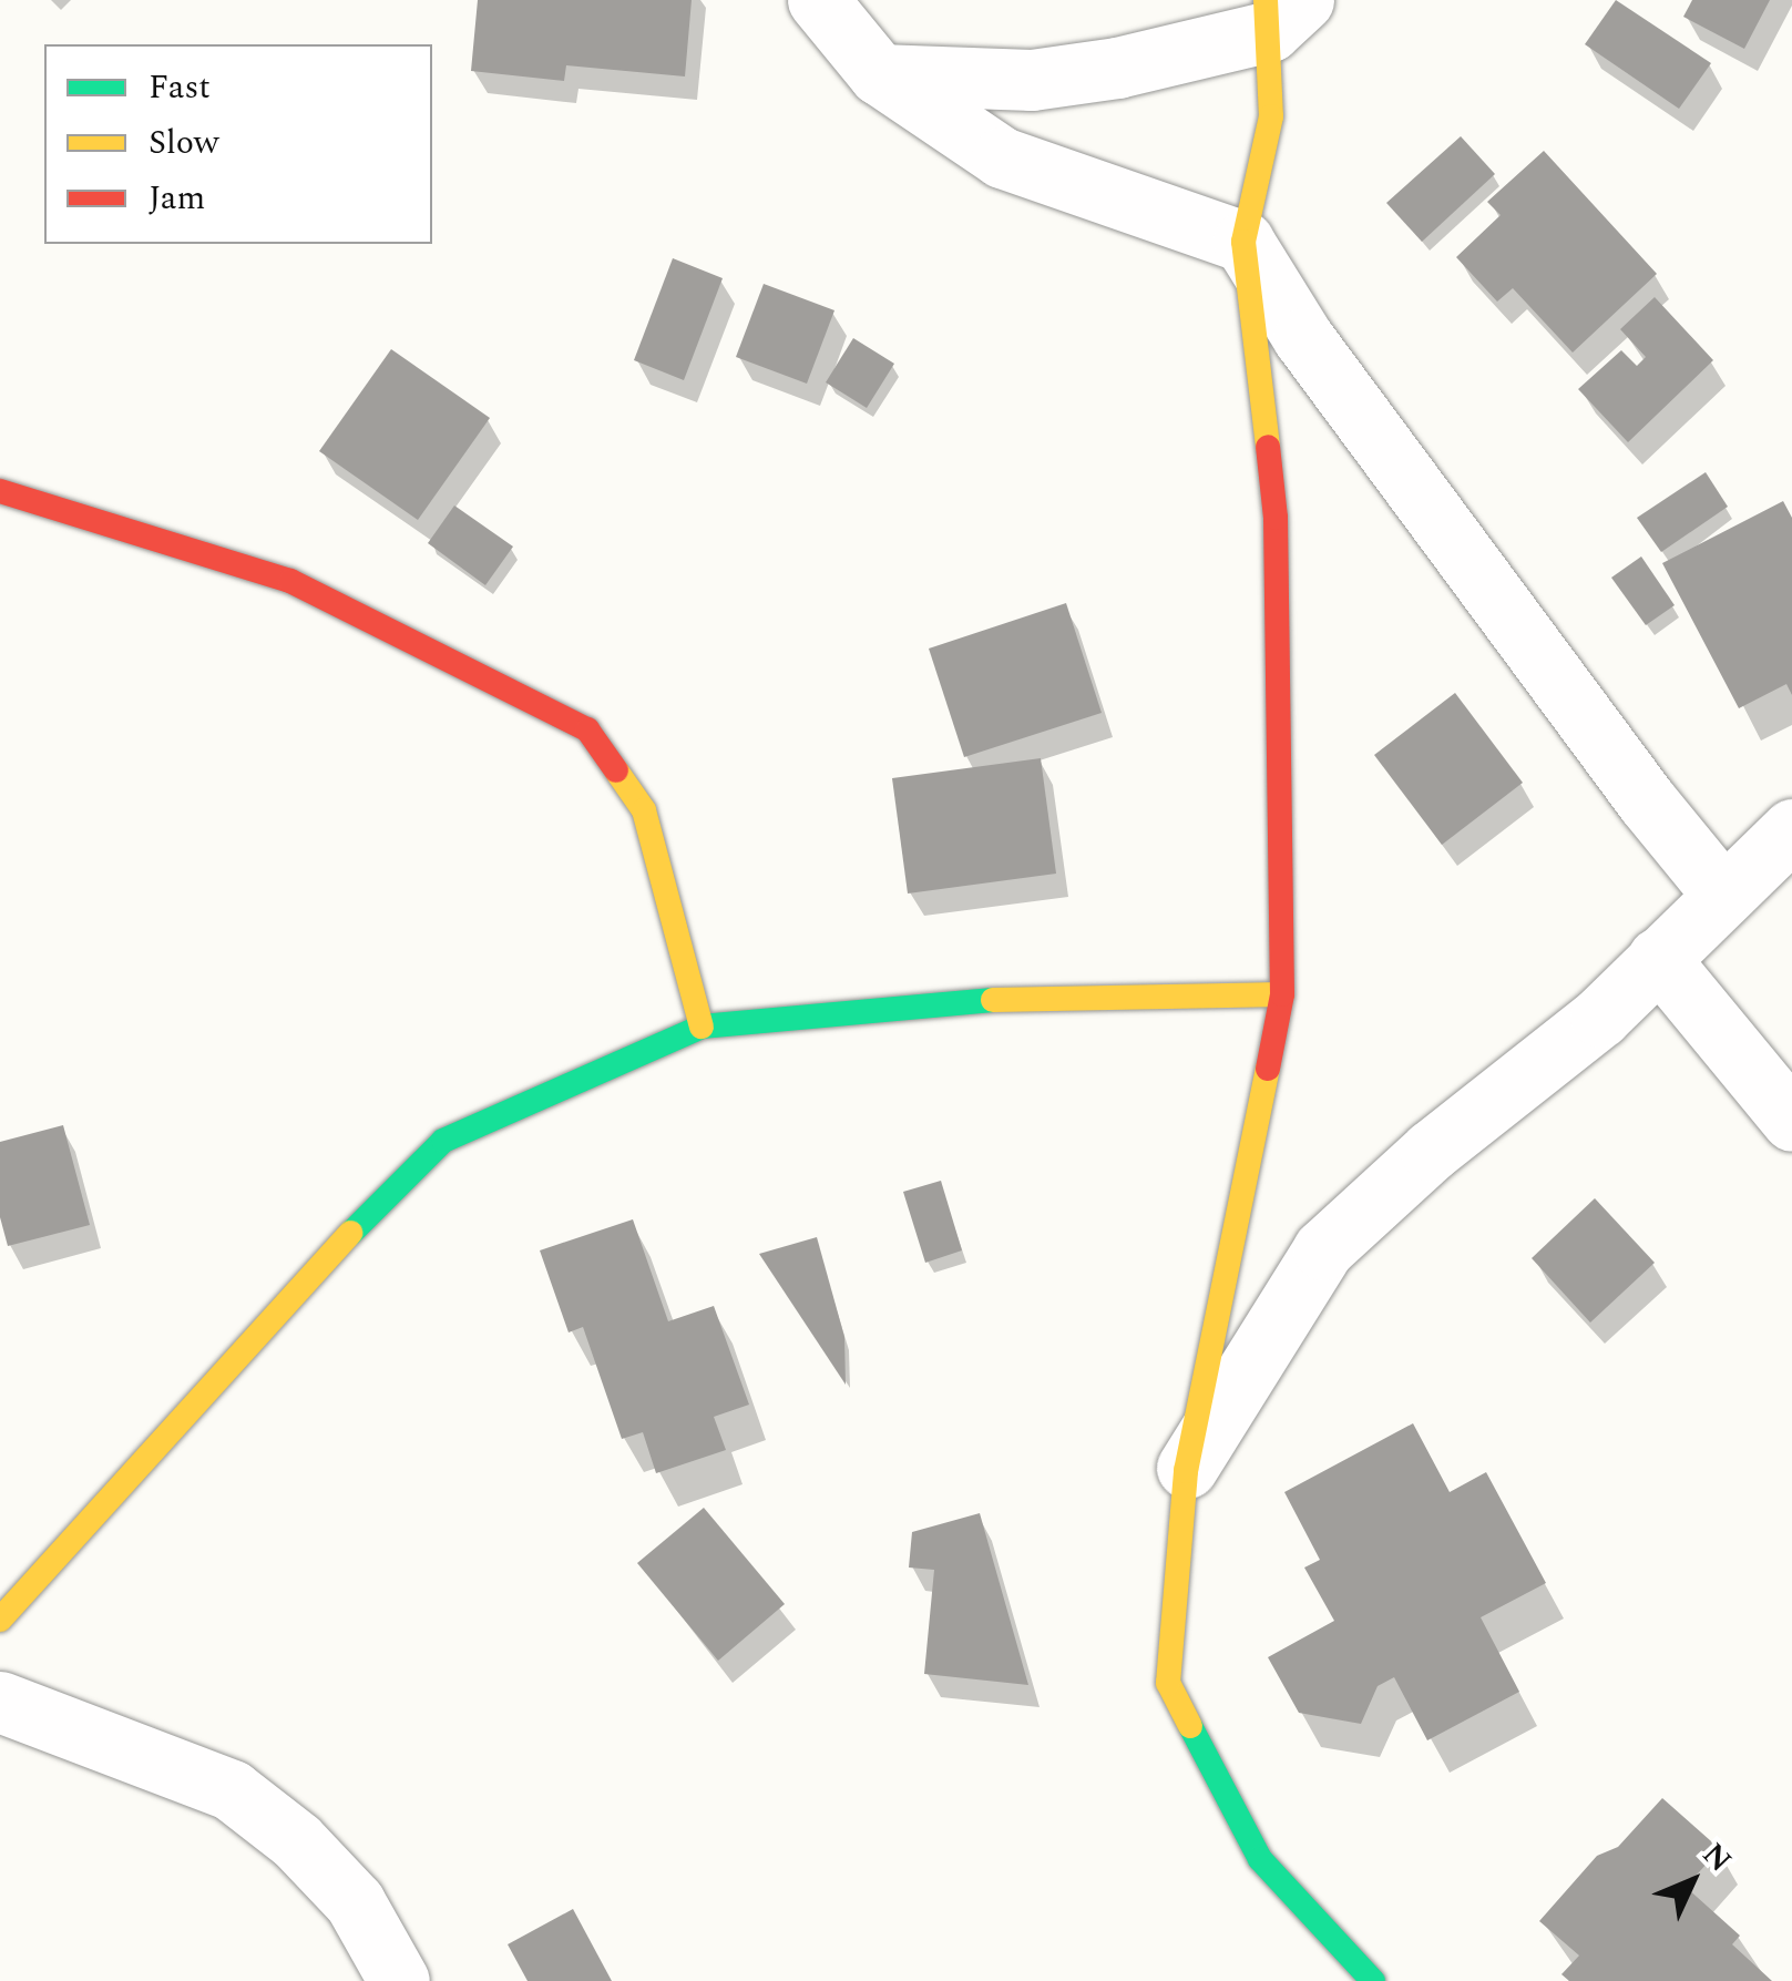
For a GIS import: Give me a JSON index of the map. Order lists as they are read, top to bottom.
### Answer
{
  "legend": ["Fast", "Slow", "Jam"],
  "north": "top right"
}
